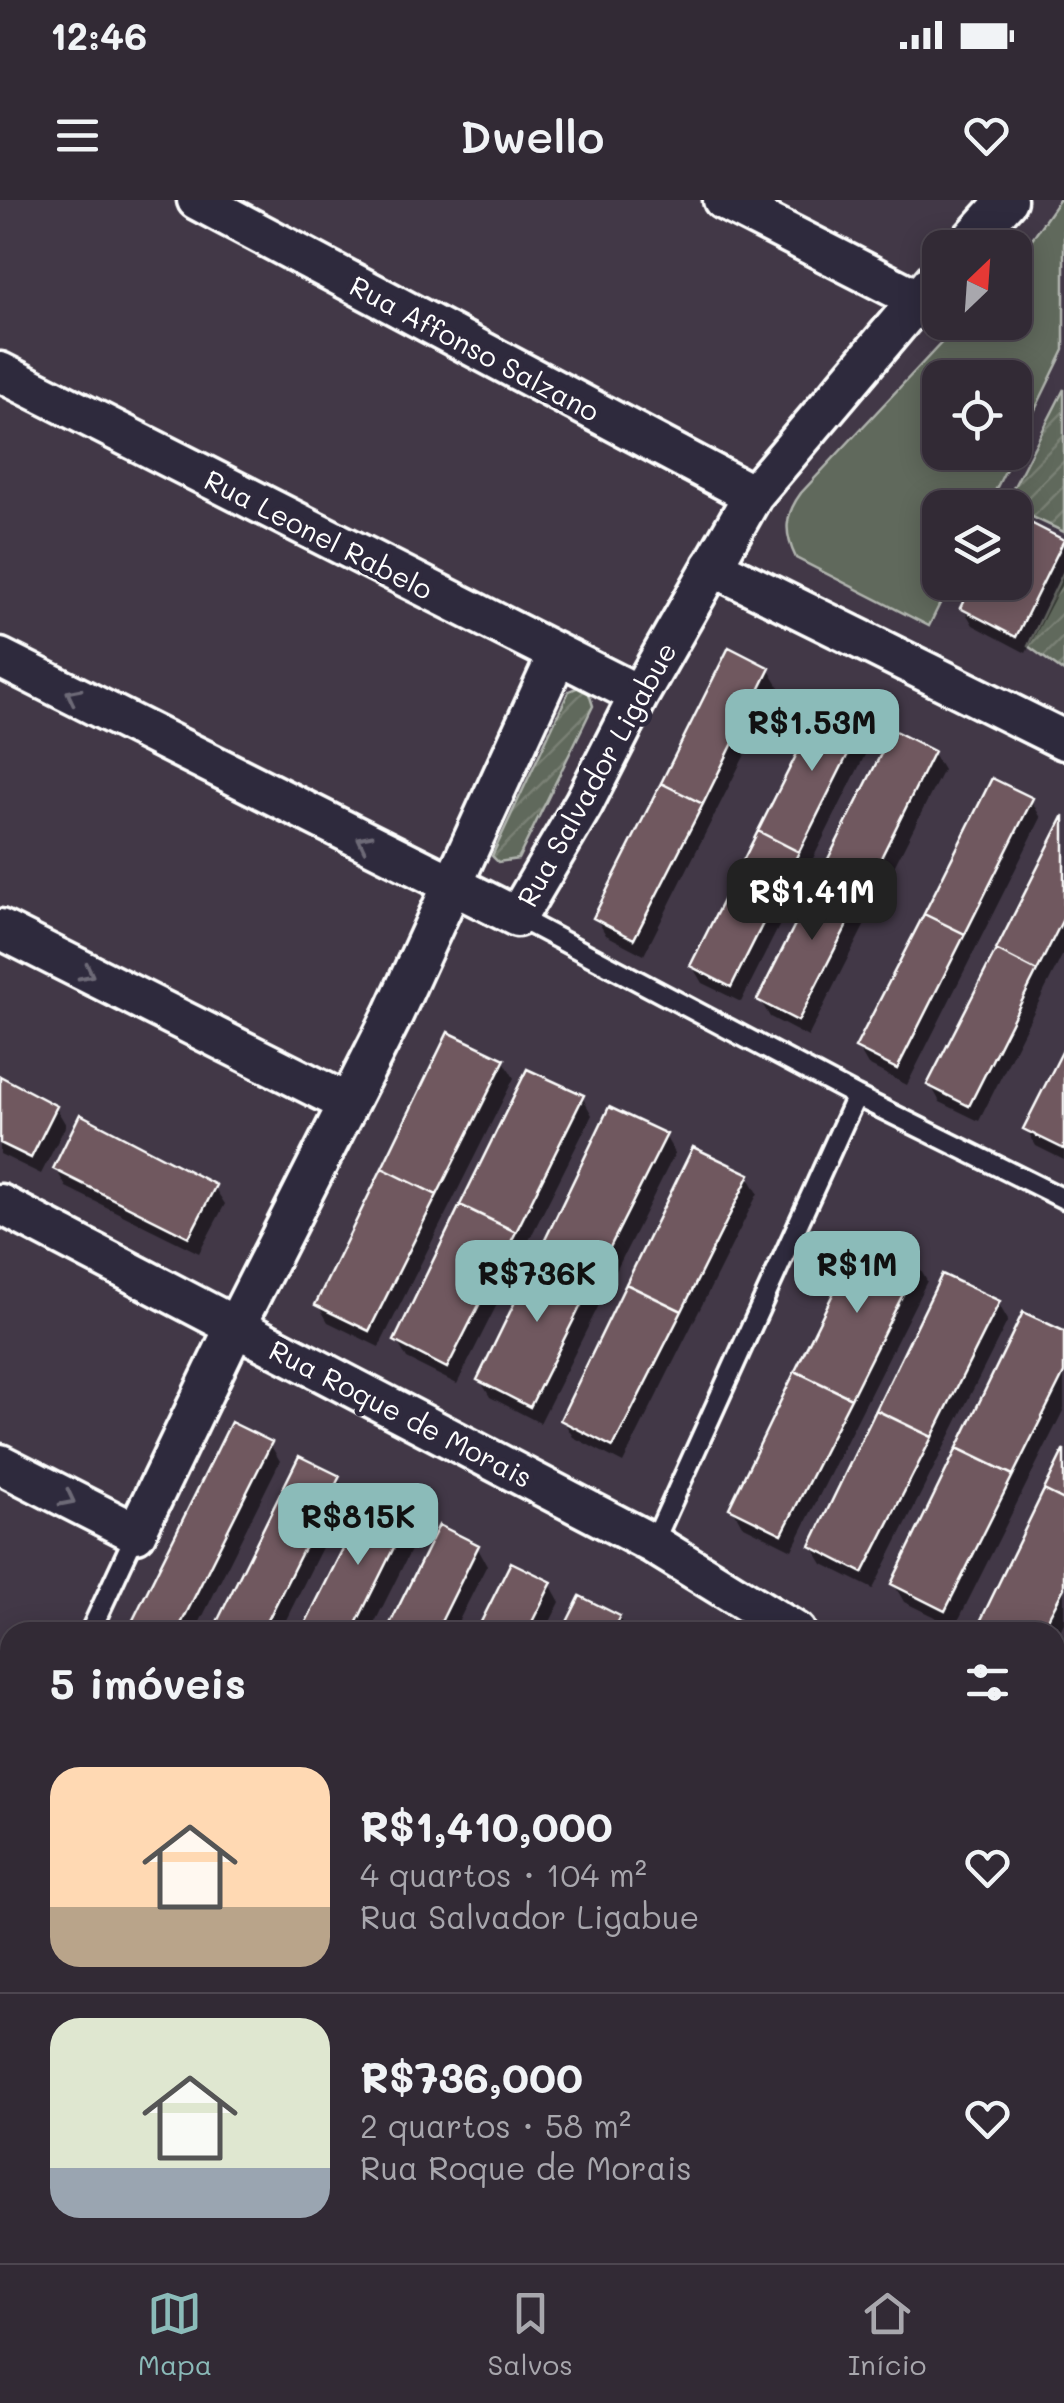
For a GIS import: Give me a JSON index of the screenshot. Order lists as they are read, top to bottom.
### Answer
{
  "streets": {
    "street": [
      "Rua Affonso Salzano",
      "Rua Leonel Rabelo",
      "Rua Salvador Ligabue",
      "Rua Roque de Morais"
    ]
  },
  "crossings": [
    ["Rua Affonso Salzano", "Rua Salvador Ligabue"],
    ["Rua Leonel Rabelo", "Rua Salvador Ligabue"]
  ],
  "north": "top right",
  "page": {
    "status": "12:46",
    "header": "Dwello",
    "price": [
      "R$1.53M",
      "R$1.41M",
      "R$1M",
      "R$736K",
      "R$815K"
    ],
    "heading": "5 imóveis",
    "list": [
      {
        "name": "R$1,410,000",
        "note": "4 quartos · 104 m² · Rua Salvador Ligabue"
      },
      {
        "name": "R$736,000",
        "note": "2 quartos · 58 m² · Rua Roque de Morais"
      }
    ],
    "tabs": ["Mapa", "Salvos", "Início"]
  }
}
